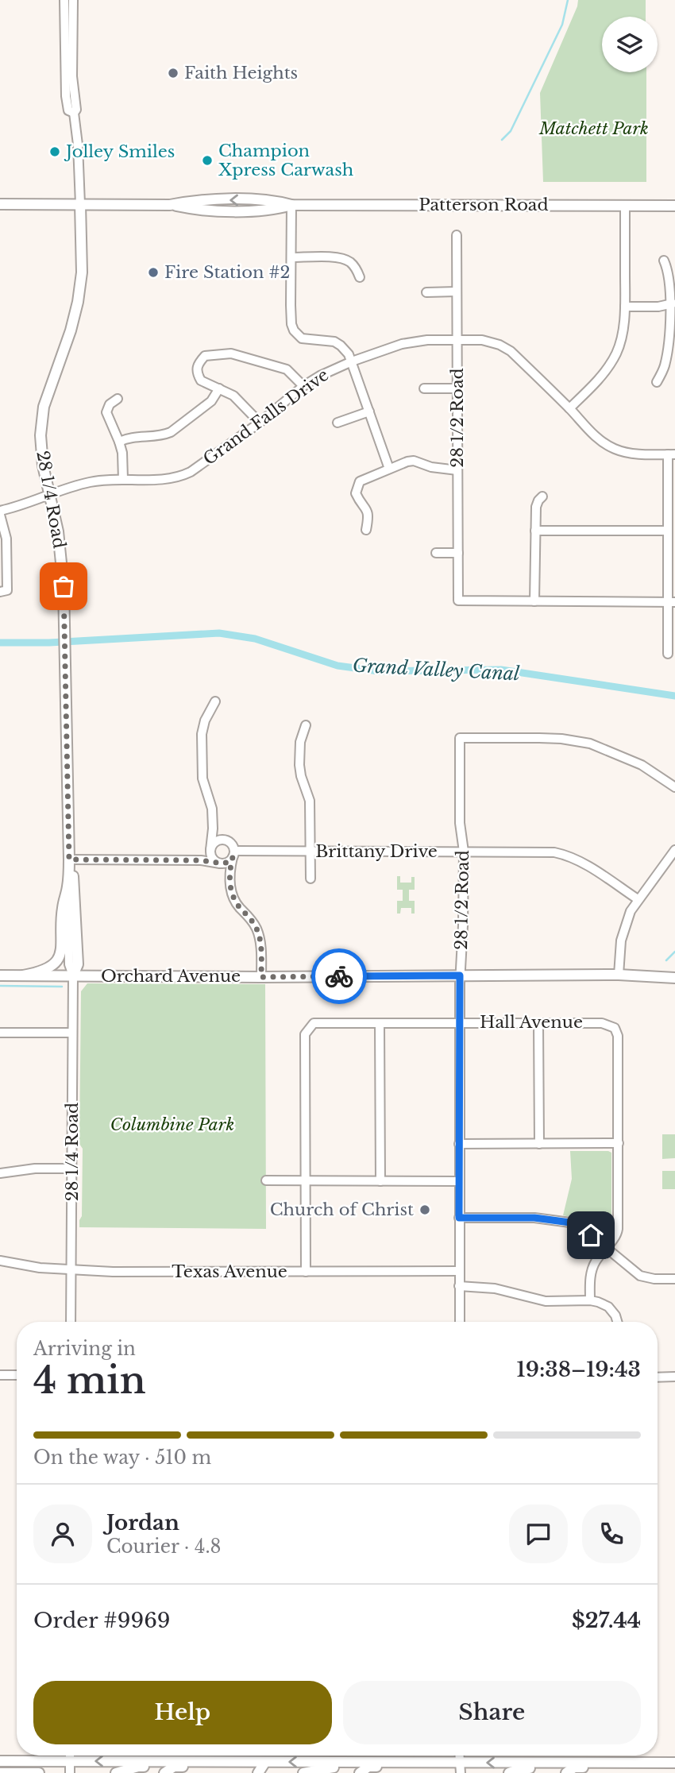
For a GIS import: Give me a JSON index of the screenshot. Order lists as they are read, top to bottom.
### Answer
{
  "streets": {
    "main road": ["Patterson Road", "28 1/4 Road", "Orchard Avenue"],
    "street": [
      "Grand Falls Drive",
      "28 1/2 Road",
      "Brittany Drive",
      "Hall Avenue",
      "Texas Avenue"
    ]
  },
  "crossings": [
    ["Patterson Road", "28 1/4 Road"],
    ["Grand Falls Drive", "28 1/2 Road"],
    ["Grand Falls Drive", "28 1/4 Road"],
    ["28 1/2 Road", "Brittany Drive"],
    ["28 1/2 Road", "Orchard Avenue"],
    ["28 1/2 Road", "Hall Avenue"],
    ["28 1/2 Road", "Texas Avenue"],
    ["28 1/4 Road", "Orchard Avenue"],
    ["28 1/4 Road", "Texas Avenue"]
  ],
  "water": ["Grand Valley Canal"],
  "parks": ["Matchett Park", "Columbine Park"],
  "places": [
    "Faith Heights",
    "Jolley Smiles",
    "Champion Xpress Carwash",
    "Fire Station #2",
    "Church of Christ"
  ],
  "page": {
    "heading": ["4 min", "Arriving in", "19:38–19:43"],
    "panel": [
      "Jordan",
      "Courier · 4.8",
      "Order #9969",
      "$27.44"
    ],
    "bar": "On the way · 510 m",
    "buttons": ["Help", "Share"]
  }
}
